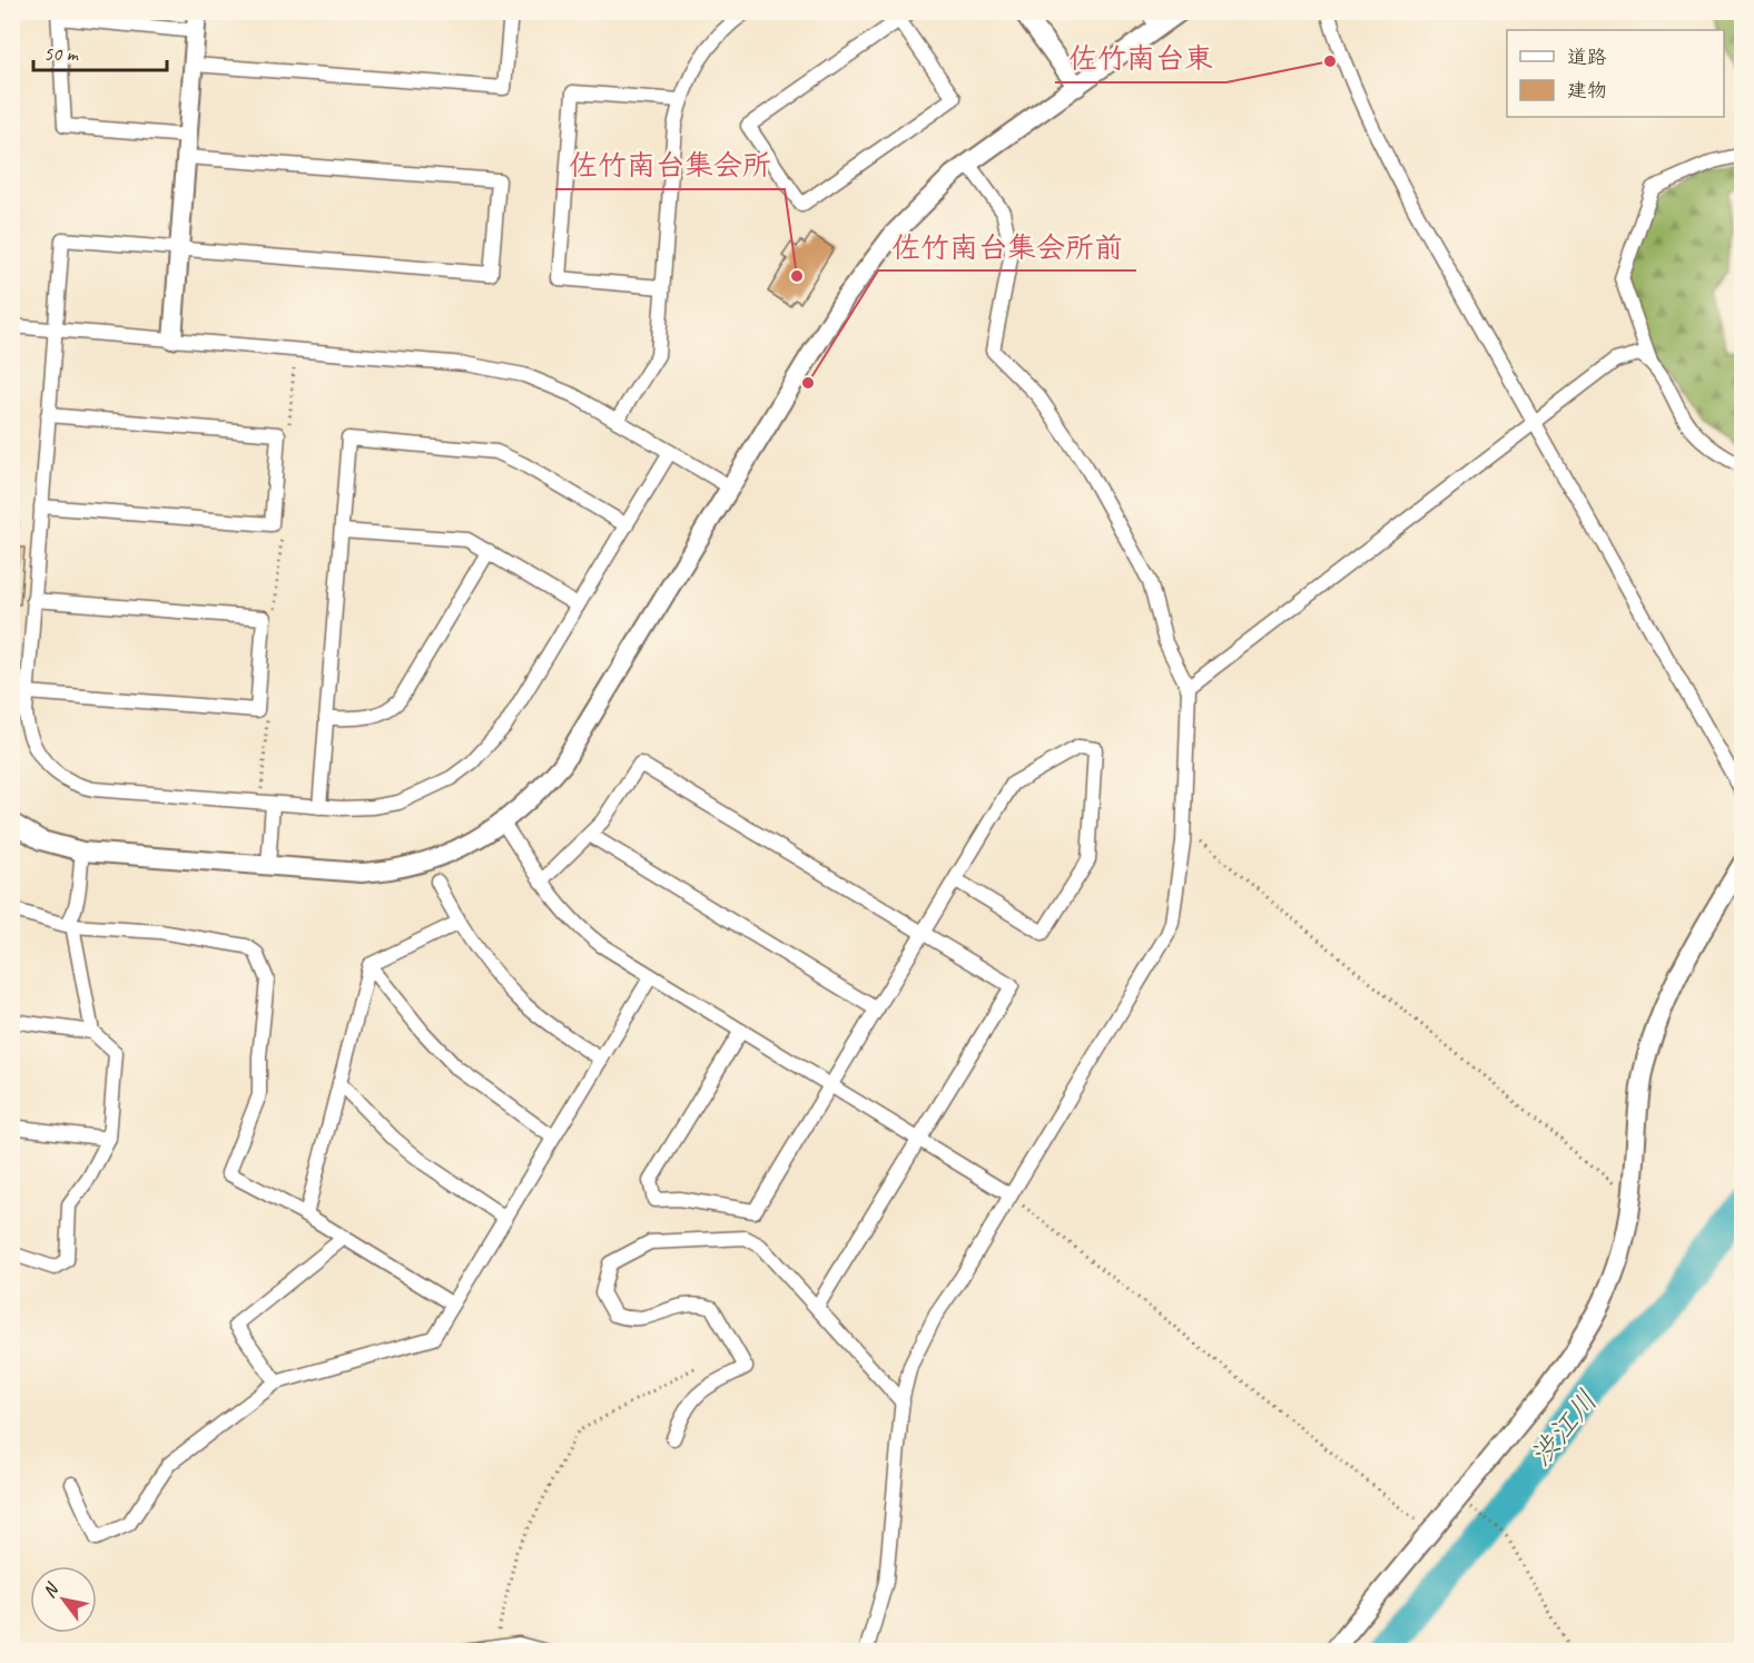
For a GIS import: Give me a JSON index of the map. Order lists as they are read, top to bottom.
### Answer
{
  "water": ["渋江川"],
  "places": ["佐竹南台東", "佐竹南台集会所", "佐竹南台集会所前"],
  "legend": ["道路", "建物"],
  "scale_bar": "50 m",
  "north": "top left"
}
